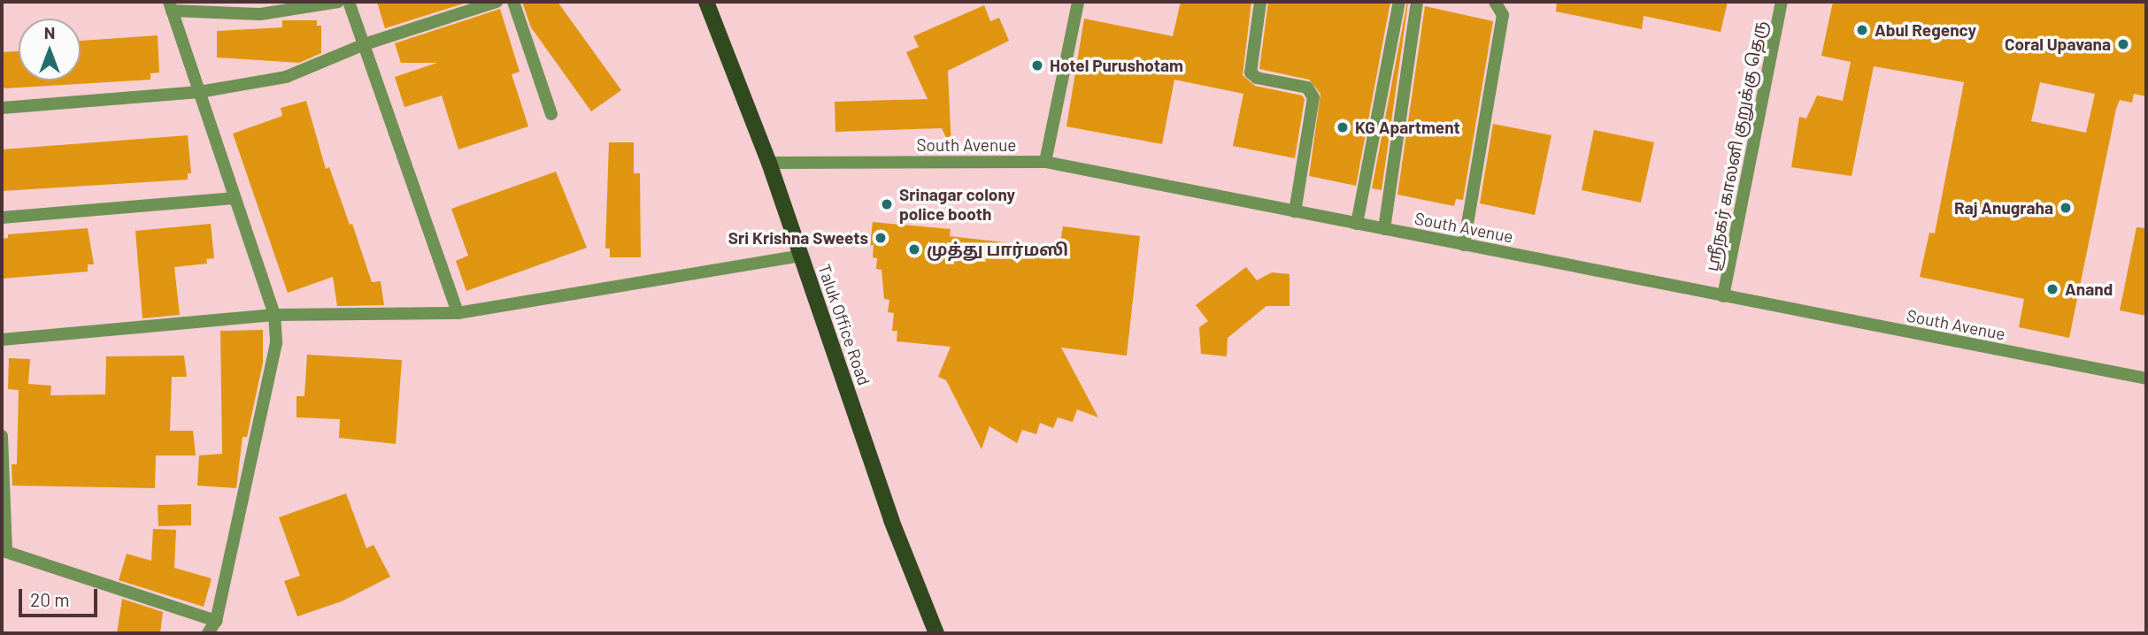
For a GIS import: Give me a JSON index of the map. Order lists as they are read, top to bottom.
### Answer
{
  "streets": {
    "main road": ["Taluk Office Road"],
    "street": ["South Avenue", "ஸ்ரீநகர் காலனி குறுக்கு தெரு"]
  },
  "crossings": [
    ["South Avenue", "ஸ்ரீநகர் காலனி குறுக்கு தெரு"],
    ["South Avenue", "Taluk Office Road"]
  ],
  "places": [
    "Abul Regency",
    "Coral Upavana",
    "Hotel Purushotam",
    "KG Apartment",
    "Srinagar colony police booth",
    "Raj Anugraha",
    "Sri Krishna Sweets",
    "முத்து பார்மஸி",
    "Anand"
  ],
  "scale_bar": "20 m",
  "north": "top"
}
